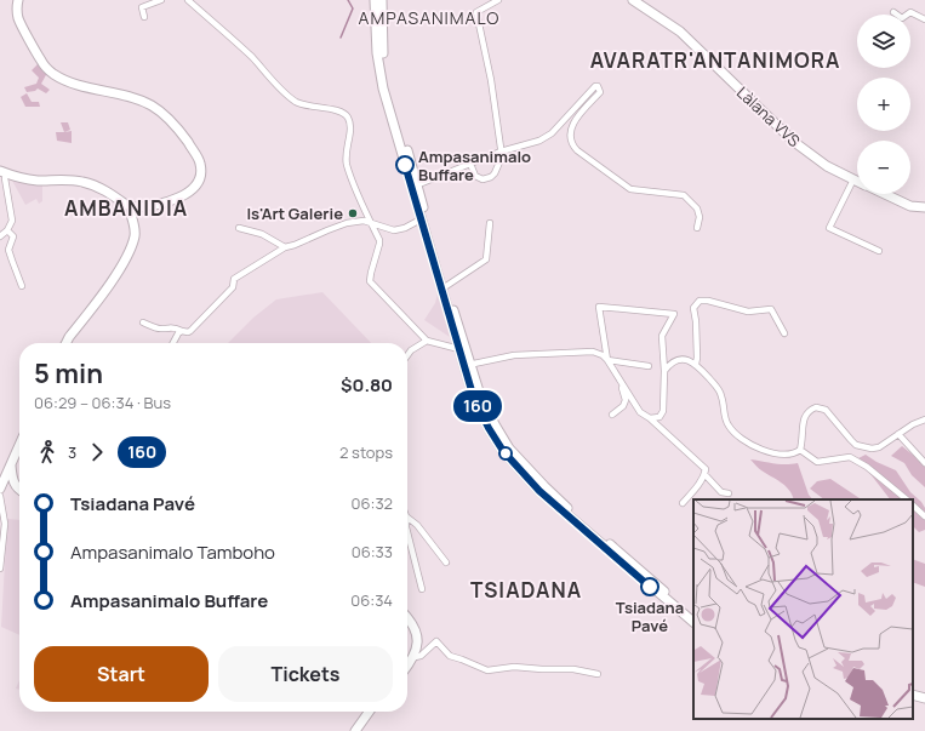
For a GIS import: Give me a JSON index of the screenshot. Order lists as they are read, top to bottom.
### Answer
{
  "streets": {
    "street": ["Làlana VVS"]
  },
  "districts": [
    "AMPASANIMALO",
    "AVARATR'ANTANIMORA",
    "AMBANIDIA",
    "TSIADANA"
  ],
  "places": ["Ampasanimalo Buffare", "Is'Art Galerie", "Tsiadana Pavé"],
  "lines": ["bus line 160"],
  "page": {
    "on_map": "160",
    "map_buttons": ["+", "−"],
    "heading": ["5 min", "06:29 – 06:34 · Bus", "$0.80"],
    "legs": ["3", "160", "2 stops"],
    "list": [
      {
        "name": "Tsiadana Pavé",
        "value": "06:32"
      },
      {
        "name": "Ampasanimalo Tamboho",
        "value": "06:33"
      },
      {
        "name": "Ampasanimalo Buffare",
        "value": "06:34"
      }
    ],
    "buttons": ["Start", "Tickets"]
  }
}
